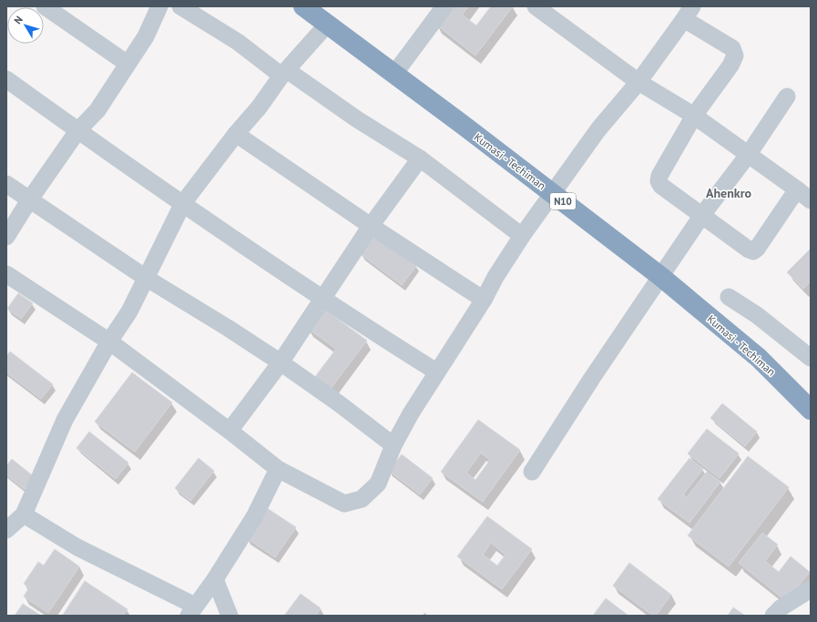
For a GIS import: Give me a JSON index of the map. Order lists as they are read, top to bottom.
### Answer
{
  "streets": {
    "highway": ["Kumasi - Techiman", "N10"]
  },
  "districts": ["Ahenkro"],
  "north": "top left"
}
